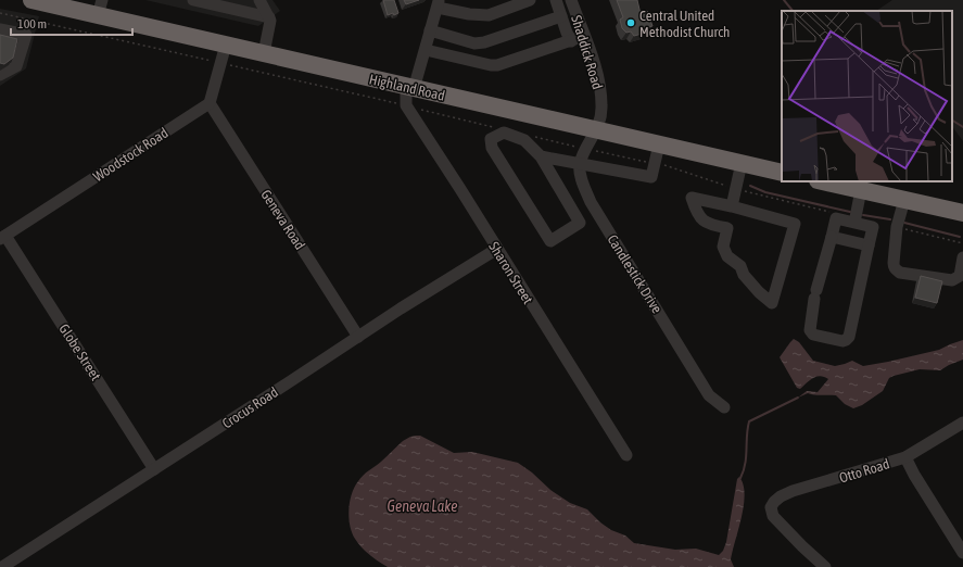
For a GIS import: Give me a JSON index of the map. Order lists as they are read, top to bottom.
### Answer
{
  "streets": {
    "highway": ["Highland Road"],
    "street": [
      "Shaddick Road",
      "Woodstock Road",
      "Geneva Road",
      "Sharon Street",
      "Candlestick Drive",
      "Globe Street",
      "Crocus Road",
      "Otto Road"
    ]
  },
  "crossings": [
    ["Shaddick Road", "Highland Road"],
    ["Woodstock Road", "Geneva Road"],
    ["Woodstock Road", "Globe Street"],
    ["Geneva Road", "Crocus Road"],
    ["Sharon Street", "Crocus Road"],
    ["Globe Street", "Crocus Road"]
  ],
  "water": ["Geneva Lake"],
  "places": ["Central United Methodist Church"],
  "scale_bar": "100 m"
}
